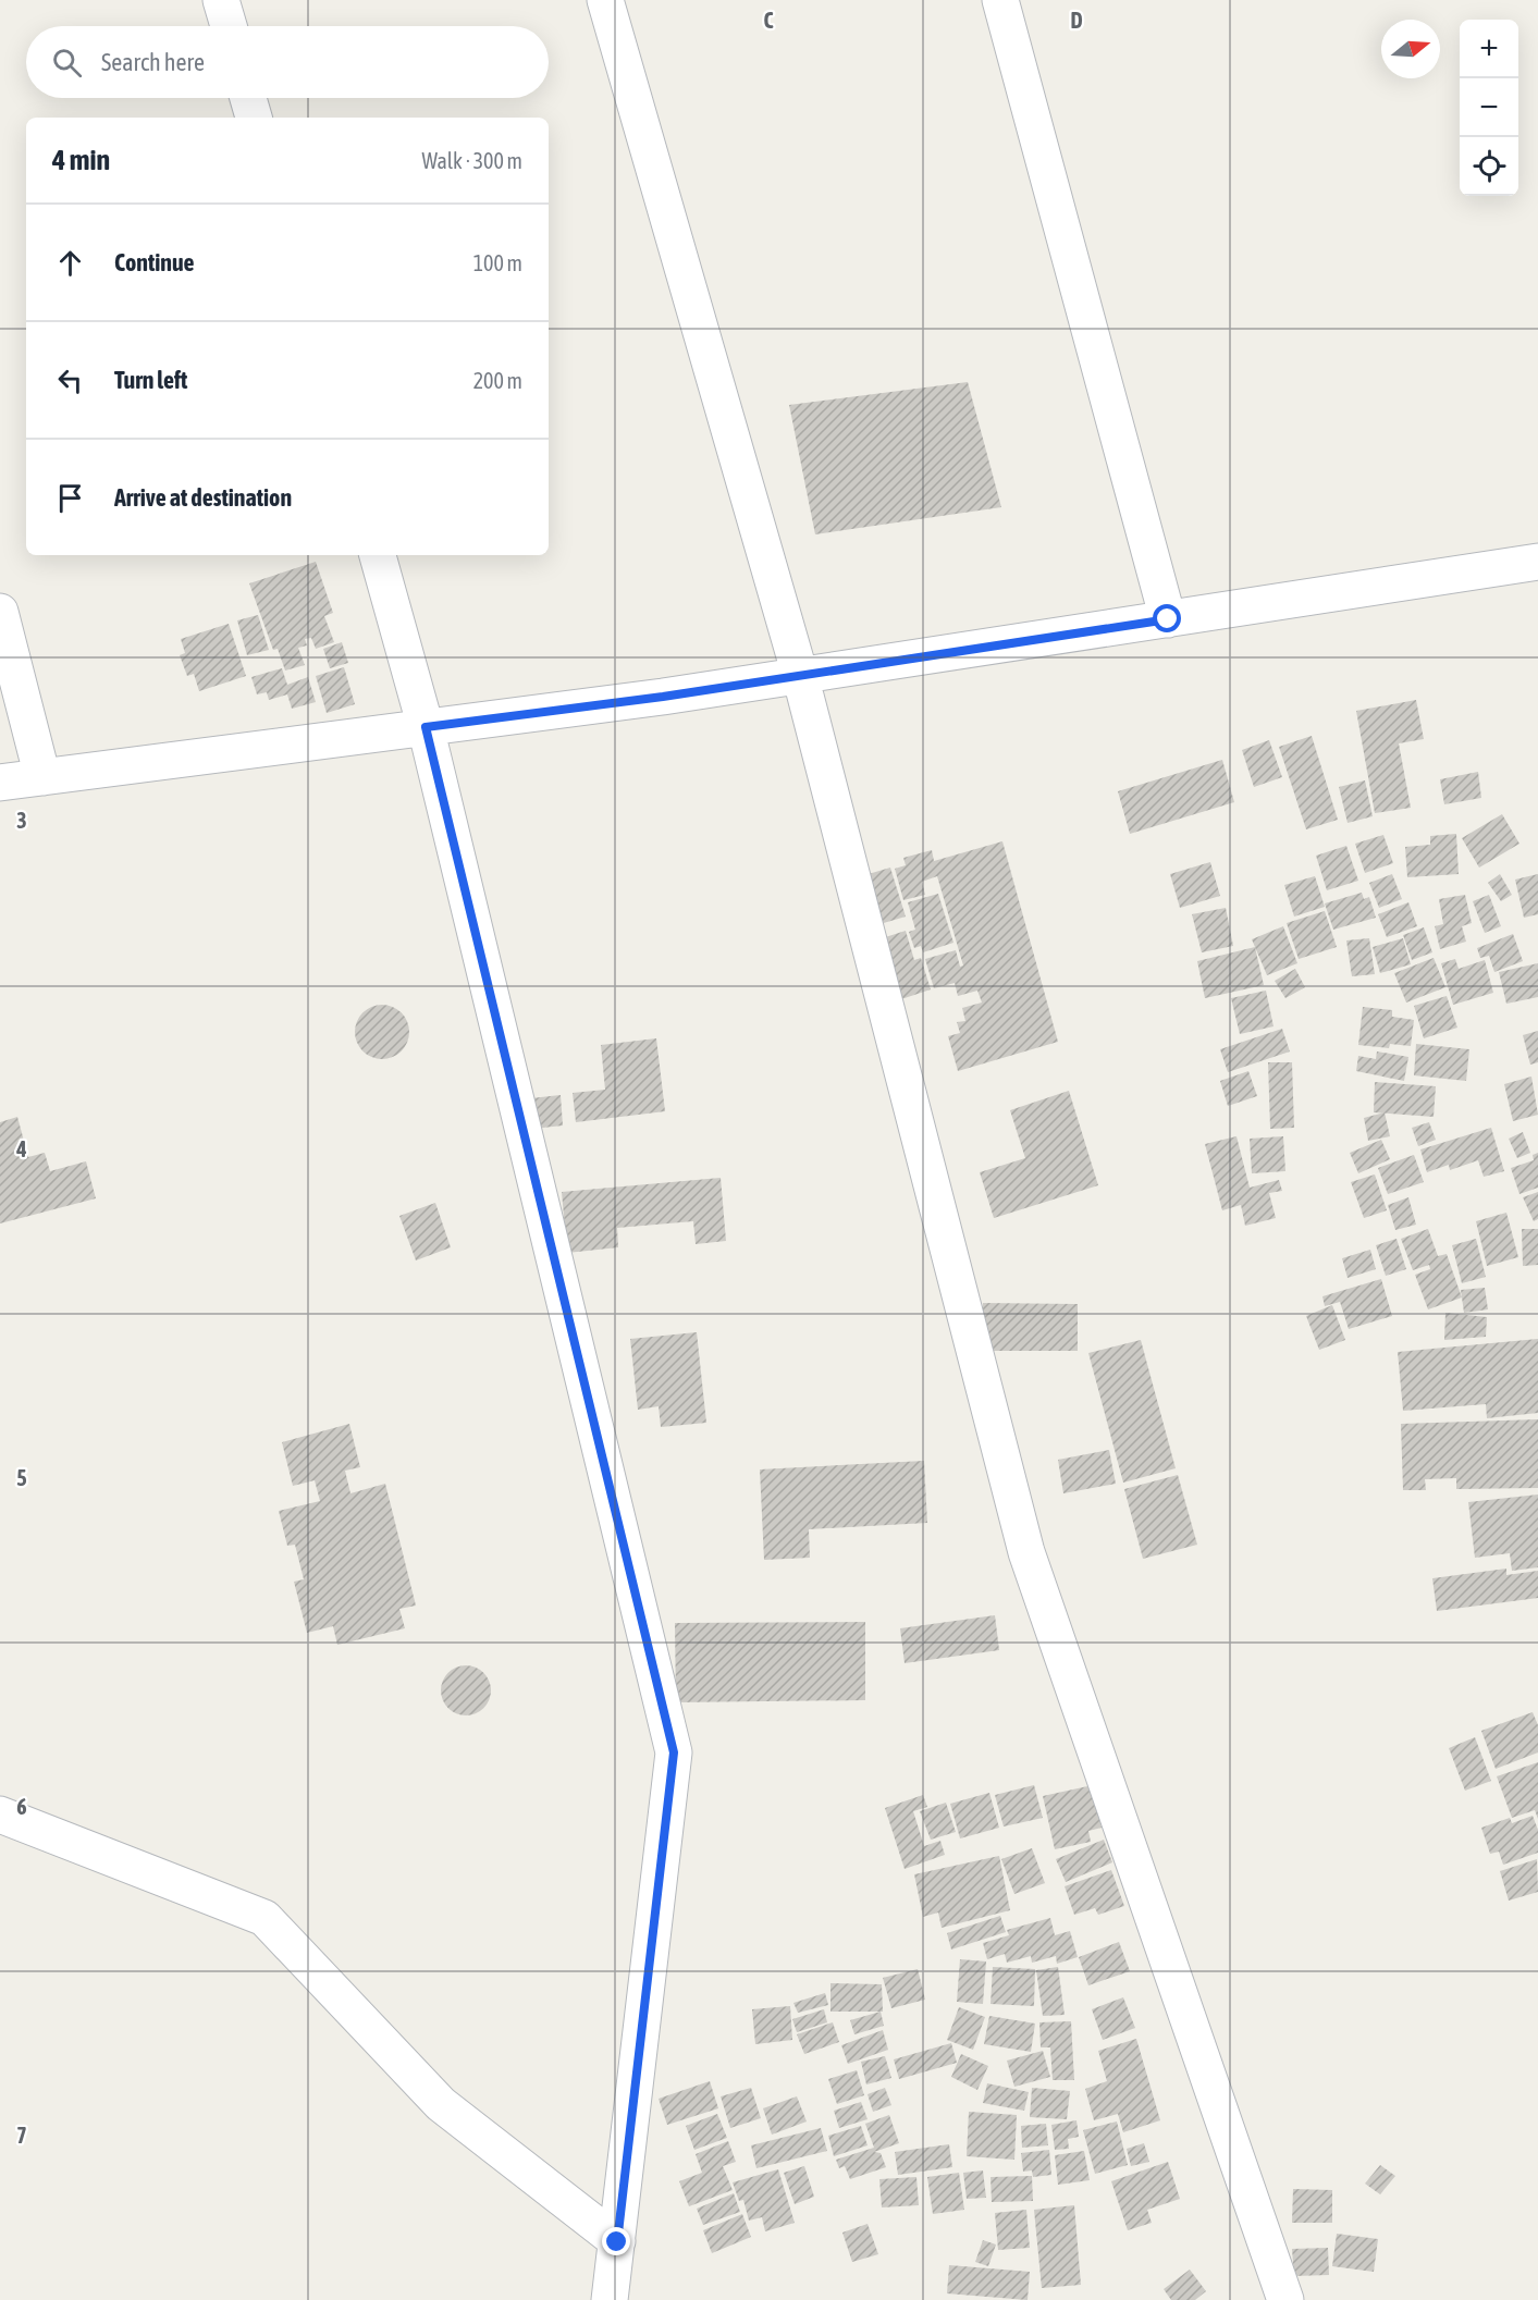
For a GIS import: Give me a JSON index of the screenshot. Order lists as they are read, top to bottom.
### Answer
{
  "north": "right",
  "page": {
    "map_buttons": ["+", "−"],
    "search": "Search here",
    "heading": ["4 min", "Walk · 300 m"],
    "list": [
      ["Continue", "100 m"],
      ["Turn left", "200 m"],
      "Arrive at destination"
    ]
  },
  "grid": {
    "columns": ["C", "D"],
    "rows": [
      "3",
      "4",
      "5",
      "6",
      "7"
    ]
  }
}
